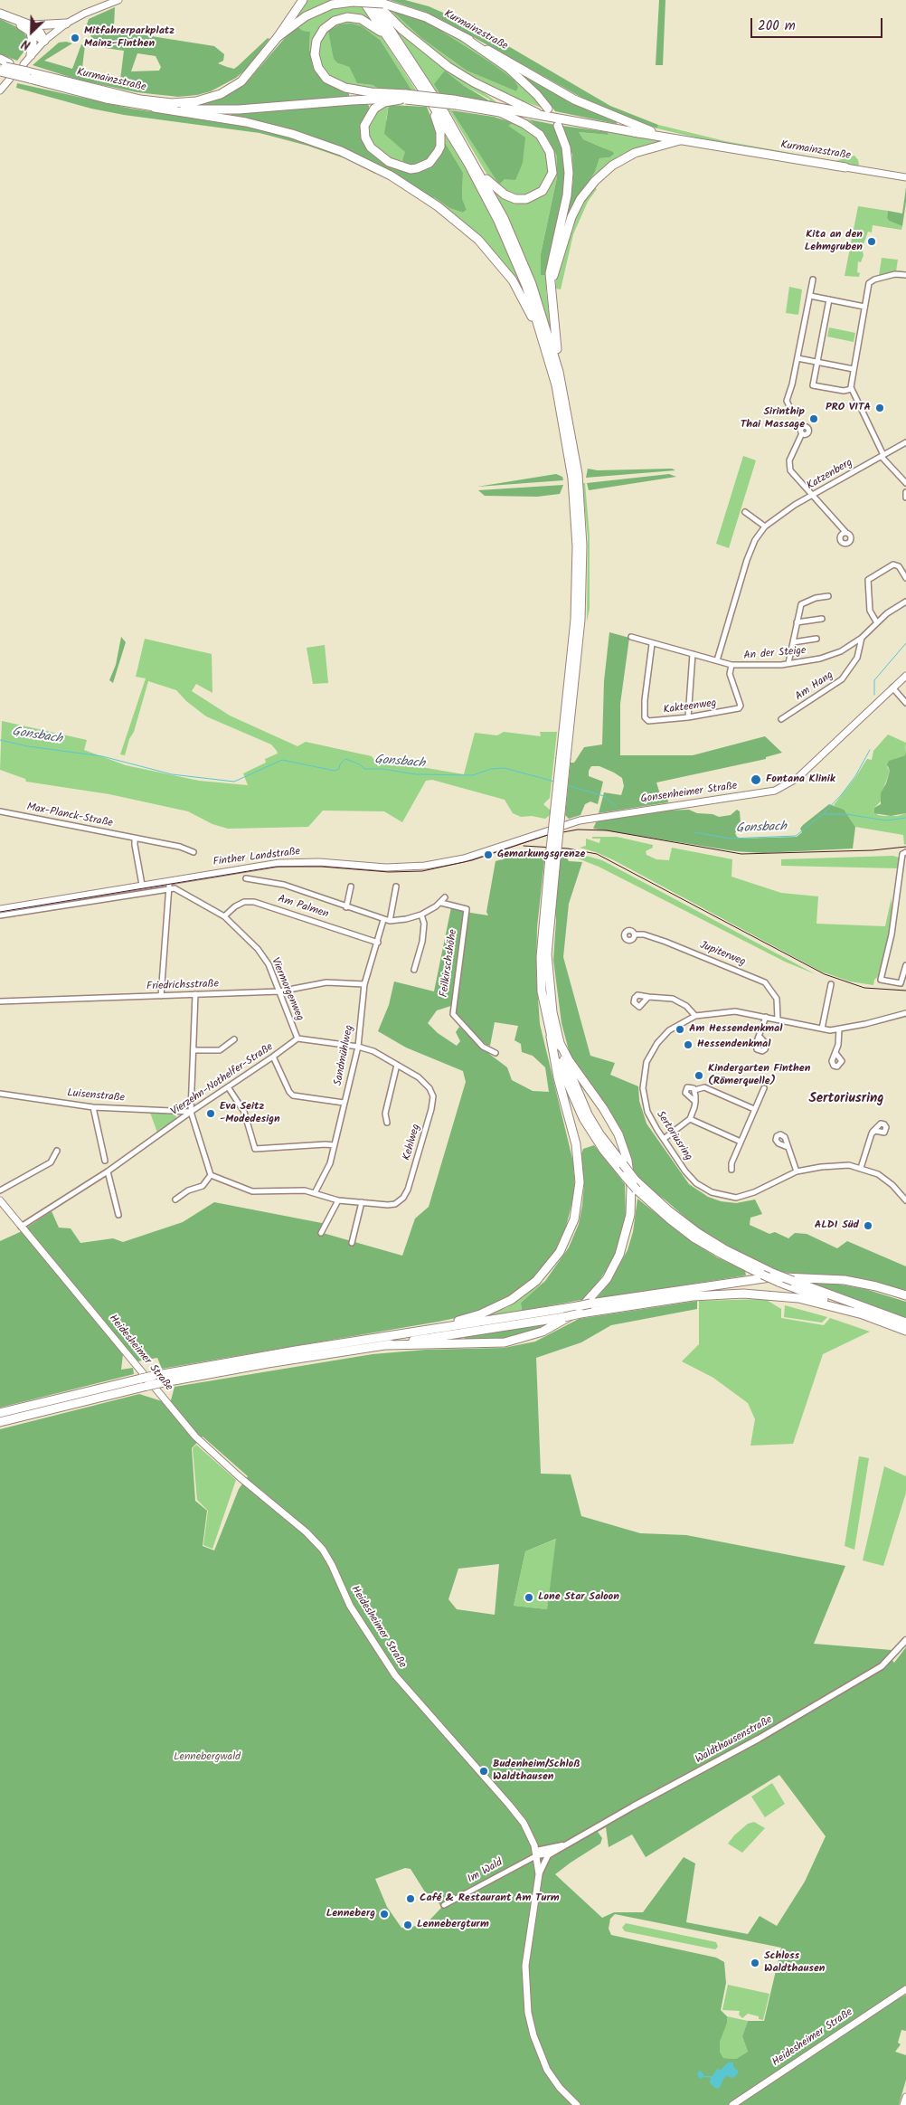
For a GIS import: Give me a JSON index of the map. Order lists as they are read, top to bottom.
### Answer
{
  "streets": {
    "highway": ["Kurmainzstraße"],
    "main road": ["Gonsenheimer Straße", "Finther Landstraße", "Heidesheimer Straße"],
    "street": [
      "Katzenberg",
      "An der Steige",
      "Am Hang",
      "Kakteenweg",
      "Max-Planck-Straße",
      "Am Palmen",
      "Jupiterweg",
      "Feilkirschshöhe",
      "Friedrichsstraße",
      "Viermorgenweg",
      "Sandmühlweg",
      "Vierzehn-Nothelfer-Straße",
      "Luisenstraße",
      "Sertoriusring",
      "Kehlweg",
      "Waldthausenstraße",
      "Im Wald"
    ]
  },
  "crossings": [
    ["Katzenberg", "An der Steige"],
    ["An der Steige", "Am Hang"],
    ["An der Steige", "Kakteenweg"],
    ["Gonsenheimer Straße", "Finther Landstraße"],
    ["Am Palmen", "Viermorgenweg"],
    ["Am Palmen", "Sandmühlweg"],
    ["Jupiterweg", "Sertoriusring"],
    ["Friedrichsstraße", "Viermorgenweg"],
    ["Friedrichsstraße", "Sandmühlweg"],
    ["Viermorgenweg", "Vierzehn-Nothelfer-Straße"],
    ["Sandmühlweg", "Kehlweg"],
    ["Vierzehn-Nothelfer-Straße", "Luisenstraße"],
    ["Vierzehn-Nothelfer-Straße", "Heidesheimer Straße"],
    ["Heidesheimer Straße", "Waldthausenstraße"],
    ["Heidesheimer Straße", "Im Wald"],
    ["Waldthausenstraße", "Im Wald"]
  ],
  "districts": ["Sertoriusring"],
  "water": ["Gonsbach"],
  "parks": ["Lennebergwald"],
  "places": [
    "Mitfahrerparkplatz Mainz-Finthen",
    "Kita an den Lehmgruben",
    "PRO VITA",
    "Sirinthip Thai Massage",
    "Fontana Klinik",
    "Gemarkungsgrenze",
    "Am Hessendenkmal",
    "Hessendenkmal",
    "Kindergarten Finthen (Römerquelle)",
    "Eva Seitz -Modedesign",
    "ALDI Süd",
    "Lone Star Saloon",
    "Budenheim/Schloß Waldthausen",
    "Café & Restaurant Am Turm",
    "Lenneberg",
    "Lennebergturm",
    "Schloss Waldthausen"
  ],
  "scale_bar": "200 m",
  "north": "bottom left"
}
